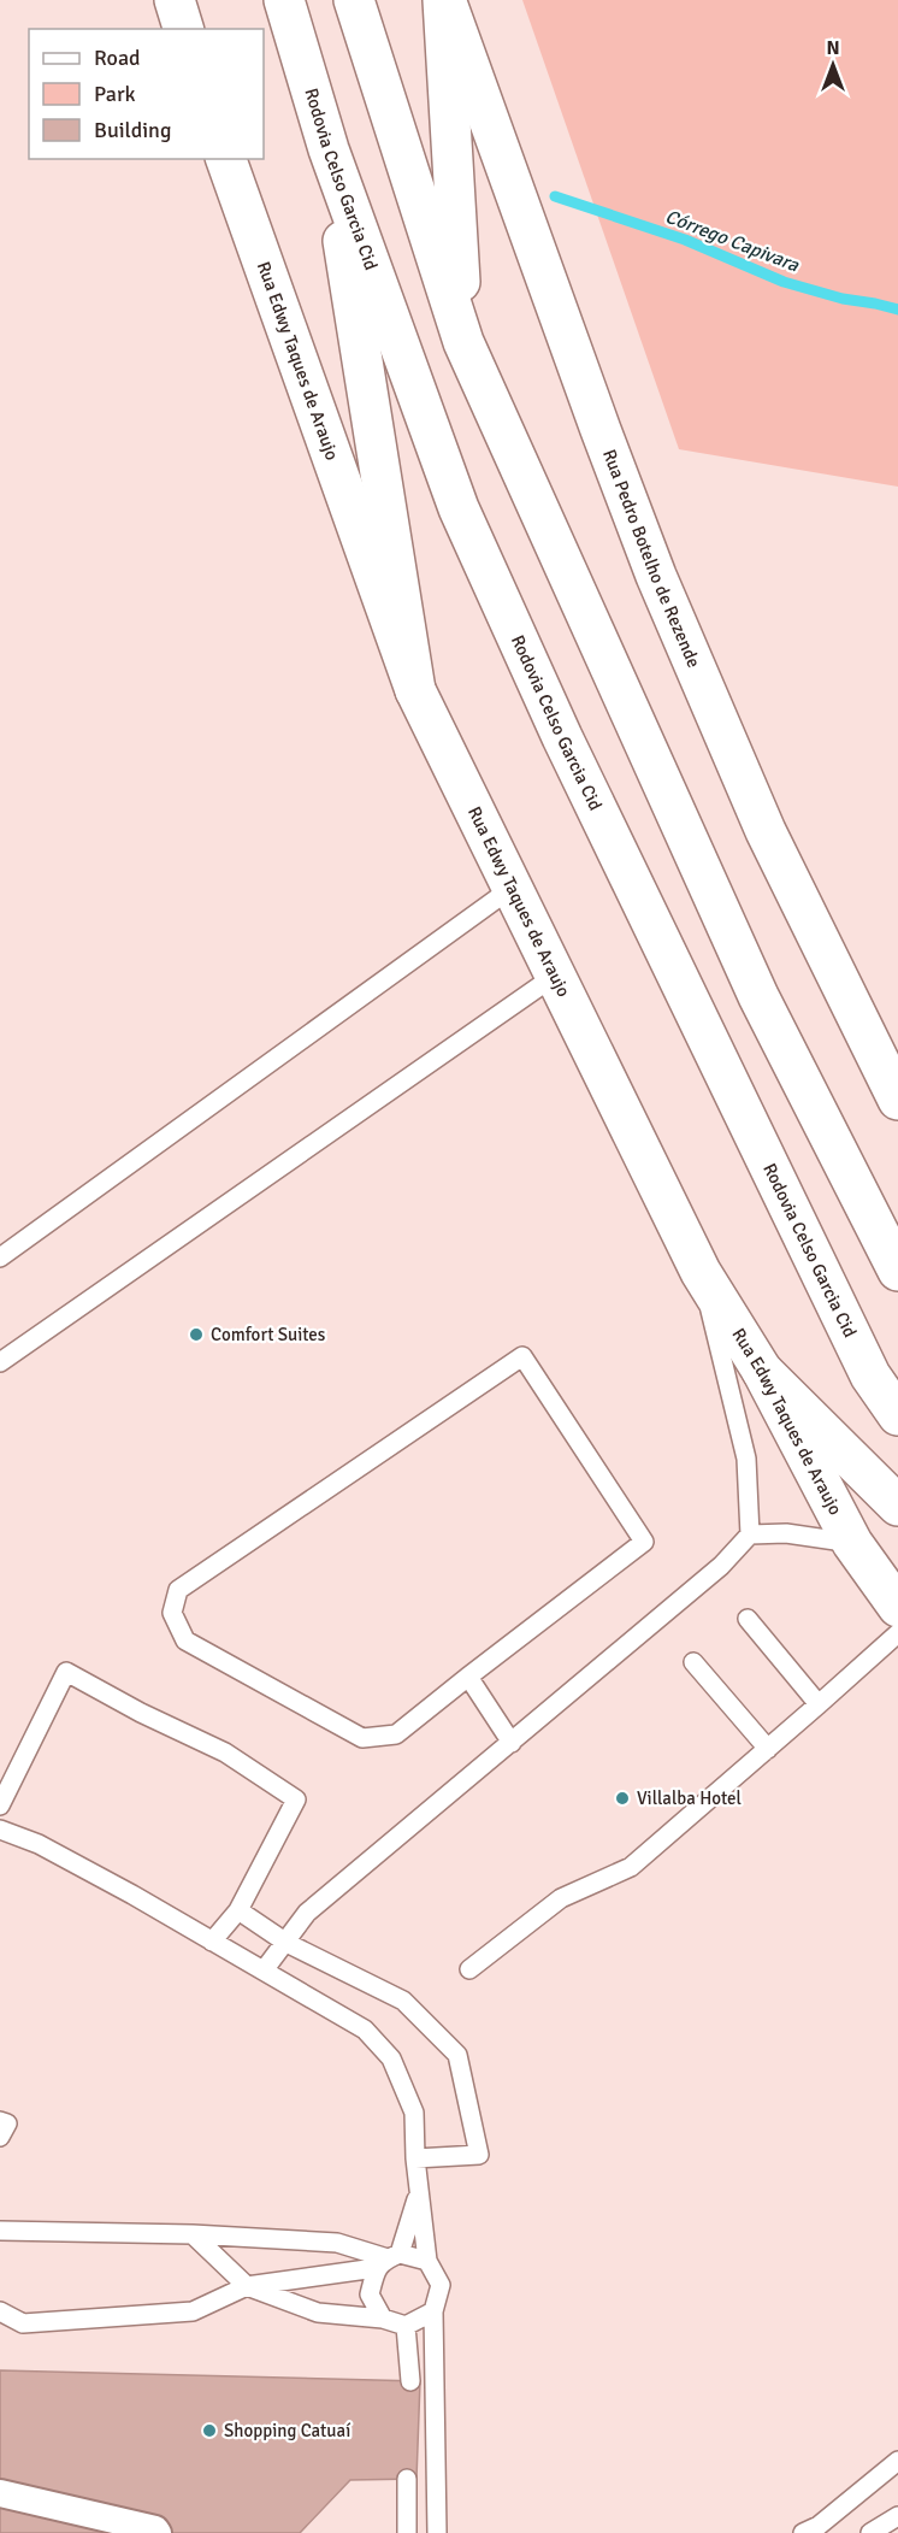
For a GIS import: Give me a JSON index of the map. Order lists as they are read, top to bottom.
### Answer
{
  "streets": {
    "main road": ["Rodovia Celso Garcia Cid", "Rua Edwy Taques de Araujo", "Rua Pedro Botelho de Rezende"]
  },
  "water": ["Córrego Capivara"],
  "places": ["Comfort Suites", "Villalba Hotel", "Shopping Catuaí"],
  "legend": ["Road", "Park", "Building"],
  "north": "top"
}
